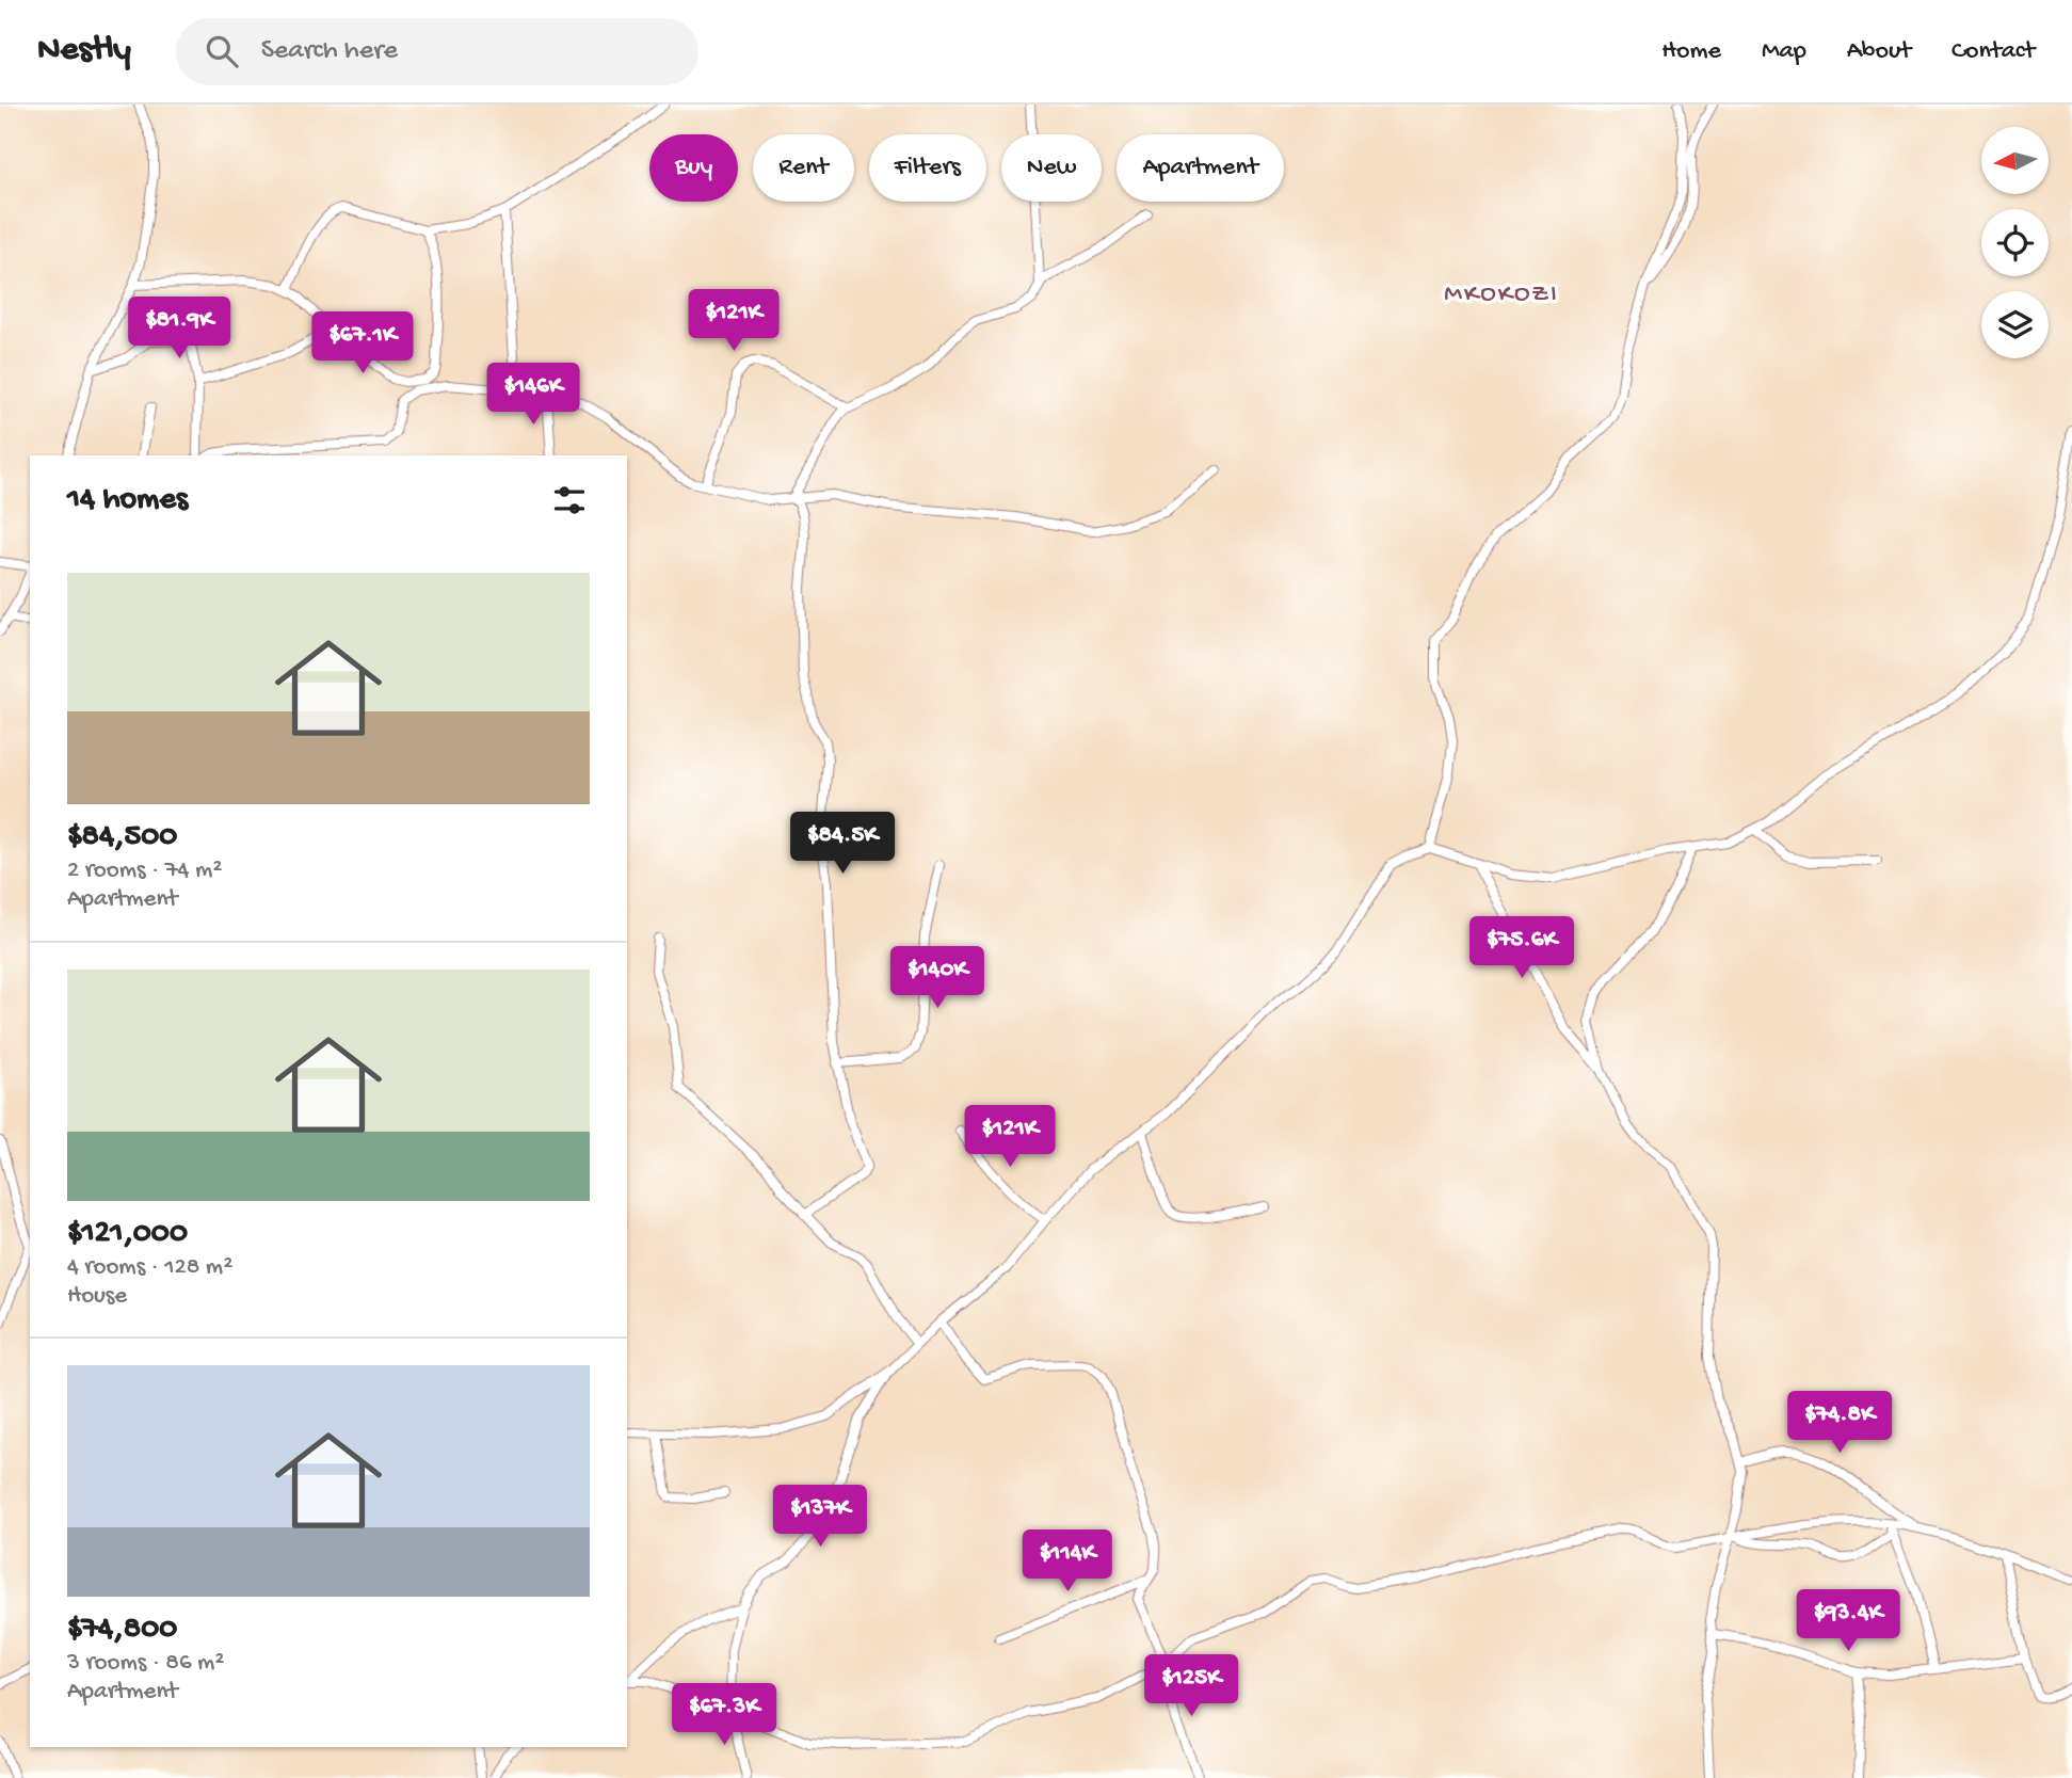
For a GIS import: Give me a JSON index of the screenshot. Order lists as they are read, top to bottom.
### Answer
{
  "districts": ["MKOKOZI"],
  "north": "left",
  "page": {
    "header": "Nestly",
    "search": "Search here",
    "nav": [
      "Home",
      "Map",
      "About",
      "Contact"
    ],
    "chip": [
      "Buy",
      "Rent",
      "Filters",
      "New",
      "Apartment"
    ],
    "price": [
      "$121K",
      "$81.9K",
      "$67.1K",
      "$146K",
      "$84.5K",
      "$75.6K",
      "$140K",
      "$121K",
      "$74.8K",
      "$137K",
      "$114K",
      "$93.4K",
      "$125K",
      "$67.3K"
    ],
    "heading": "14 homes",
    "list": [
      {
        "name": "$84,500",
        "note": "2 rooms · 74 m² · Apartment"
      },
      {
        "name": "$121,000",
        "note": "4 rooms · 128 m² · House"
      },
      {
        "name": "$74,800",
        "note": "3 rooms · 86 m² · Apartment"
      }
    ]
  }
}
